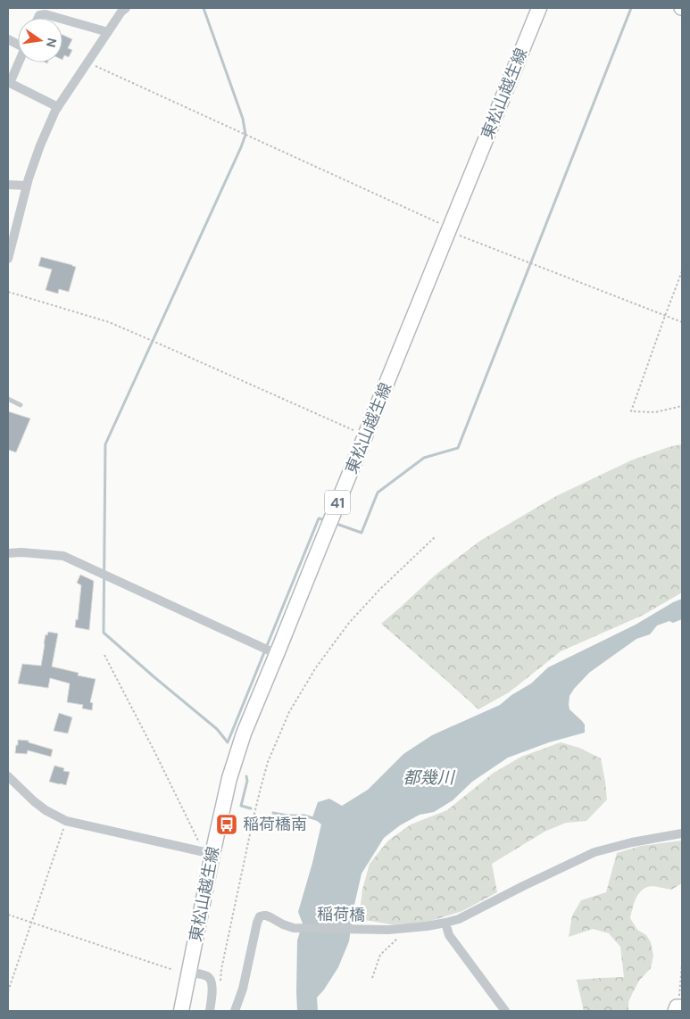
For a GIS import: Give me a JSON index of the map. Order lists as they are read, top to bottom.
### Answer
{
  "streets": {
    "main road": ["東松山越生線", "41"],
    "street": ["稲荷橋"]
  },
  "water": ["都幾川"],
  "places": {
    "bus stop": ["稲荷橋南"]
  },
  "north": "right"
}
